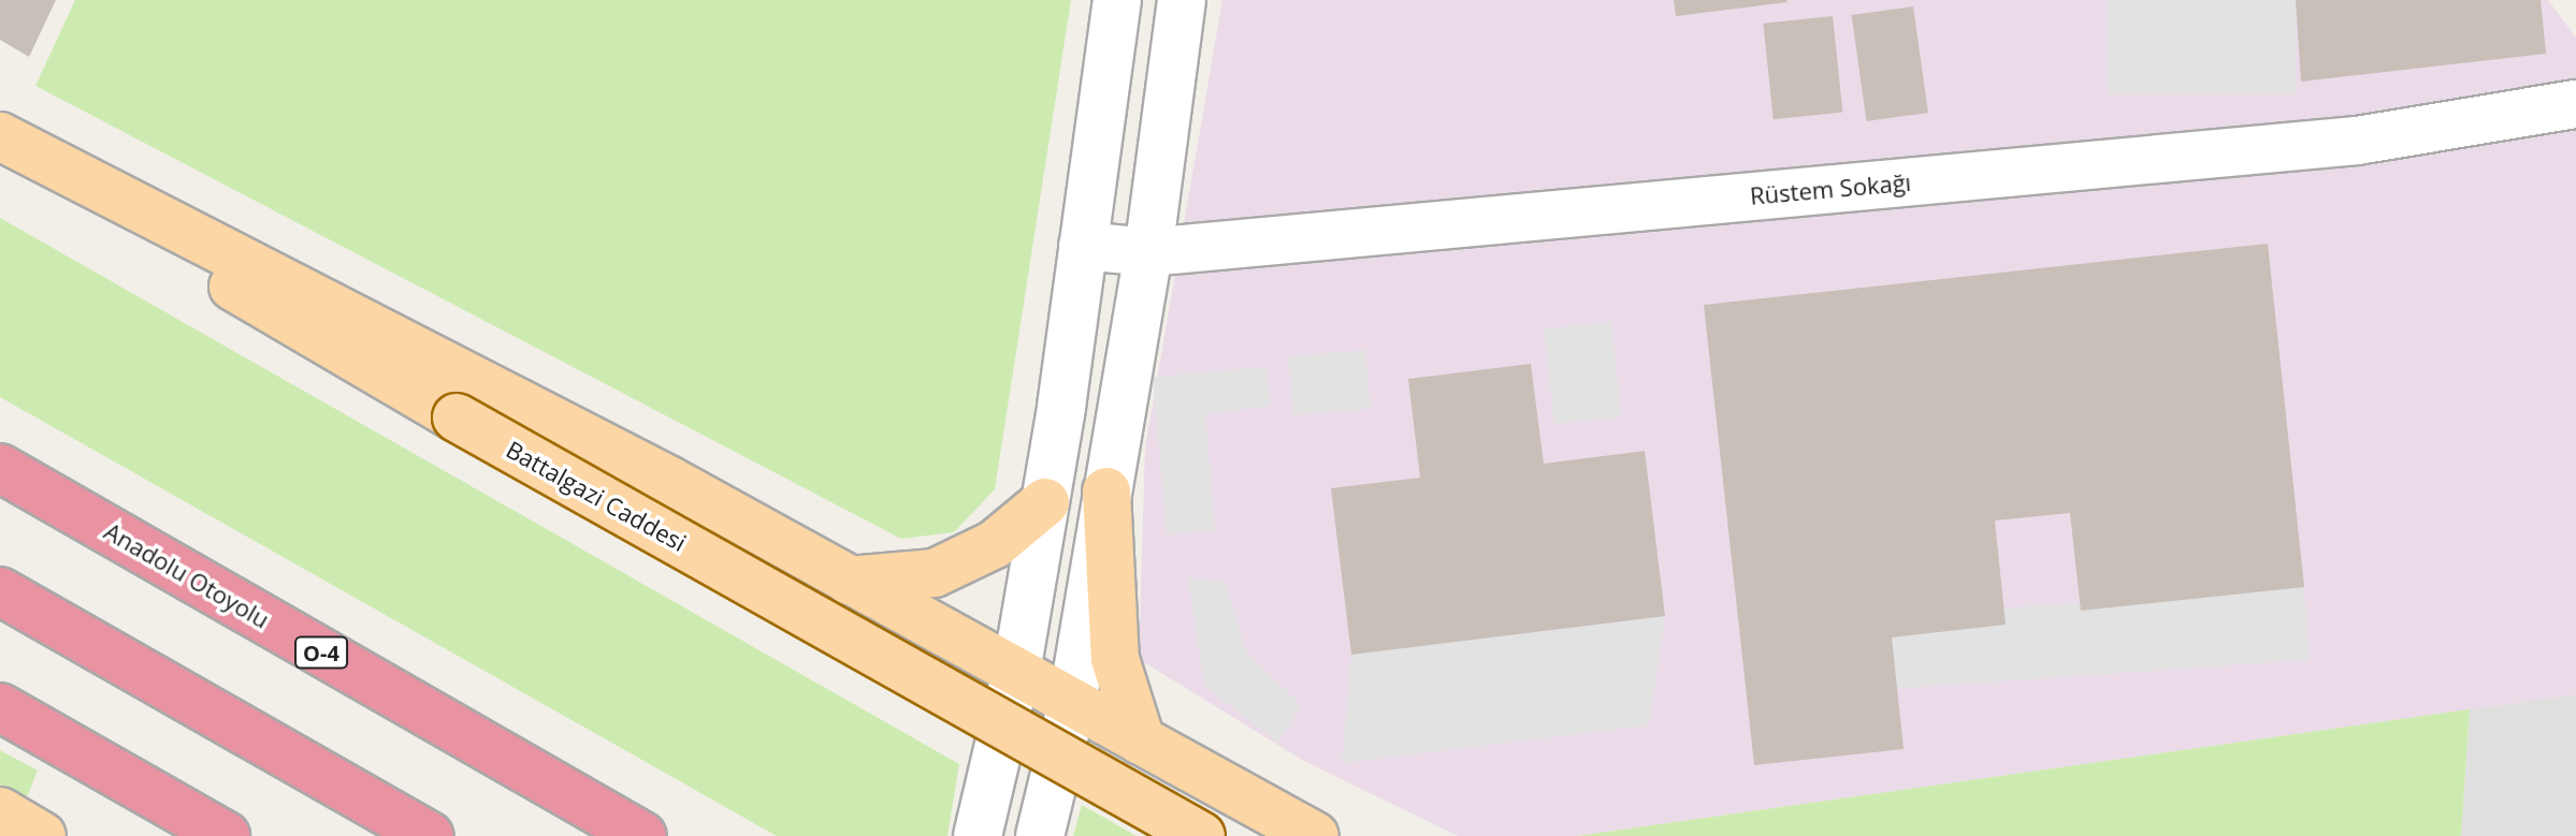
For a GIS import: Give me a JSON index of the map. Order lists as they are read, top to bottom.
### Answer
{
  "streets": {
    "highway": ["Anadolu Otoyolu", "O-4"],
    "main road": ["Battalgazi Caddesi"],
    "street": ["Rüstem Sokağı"]
  }
}
